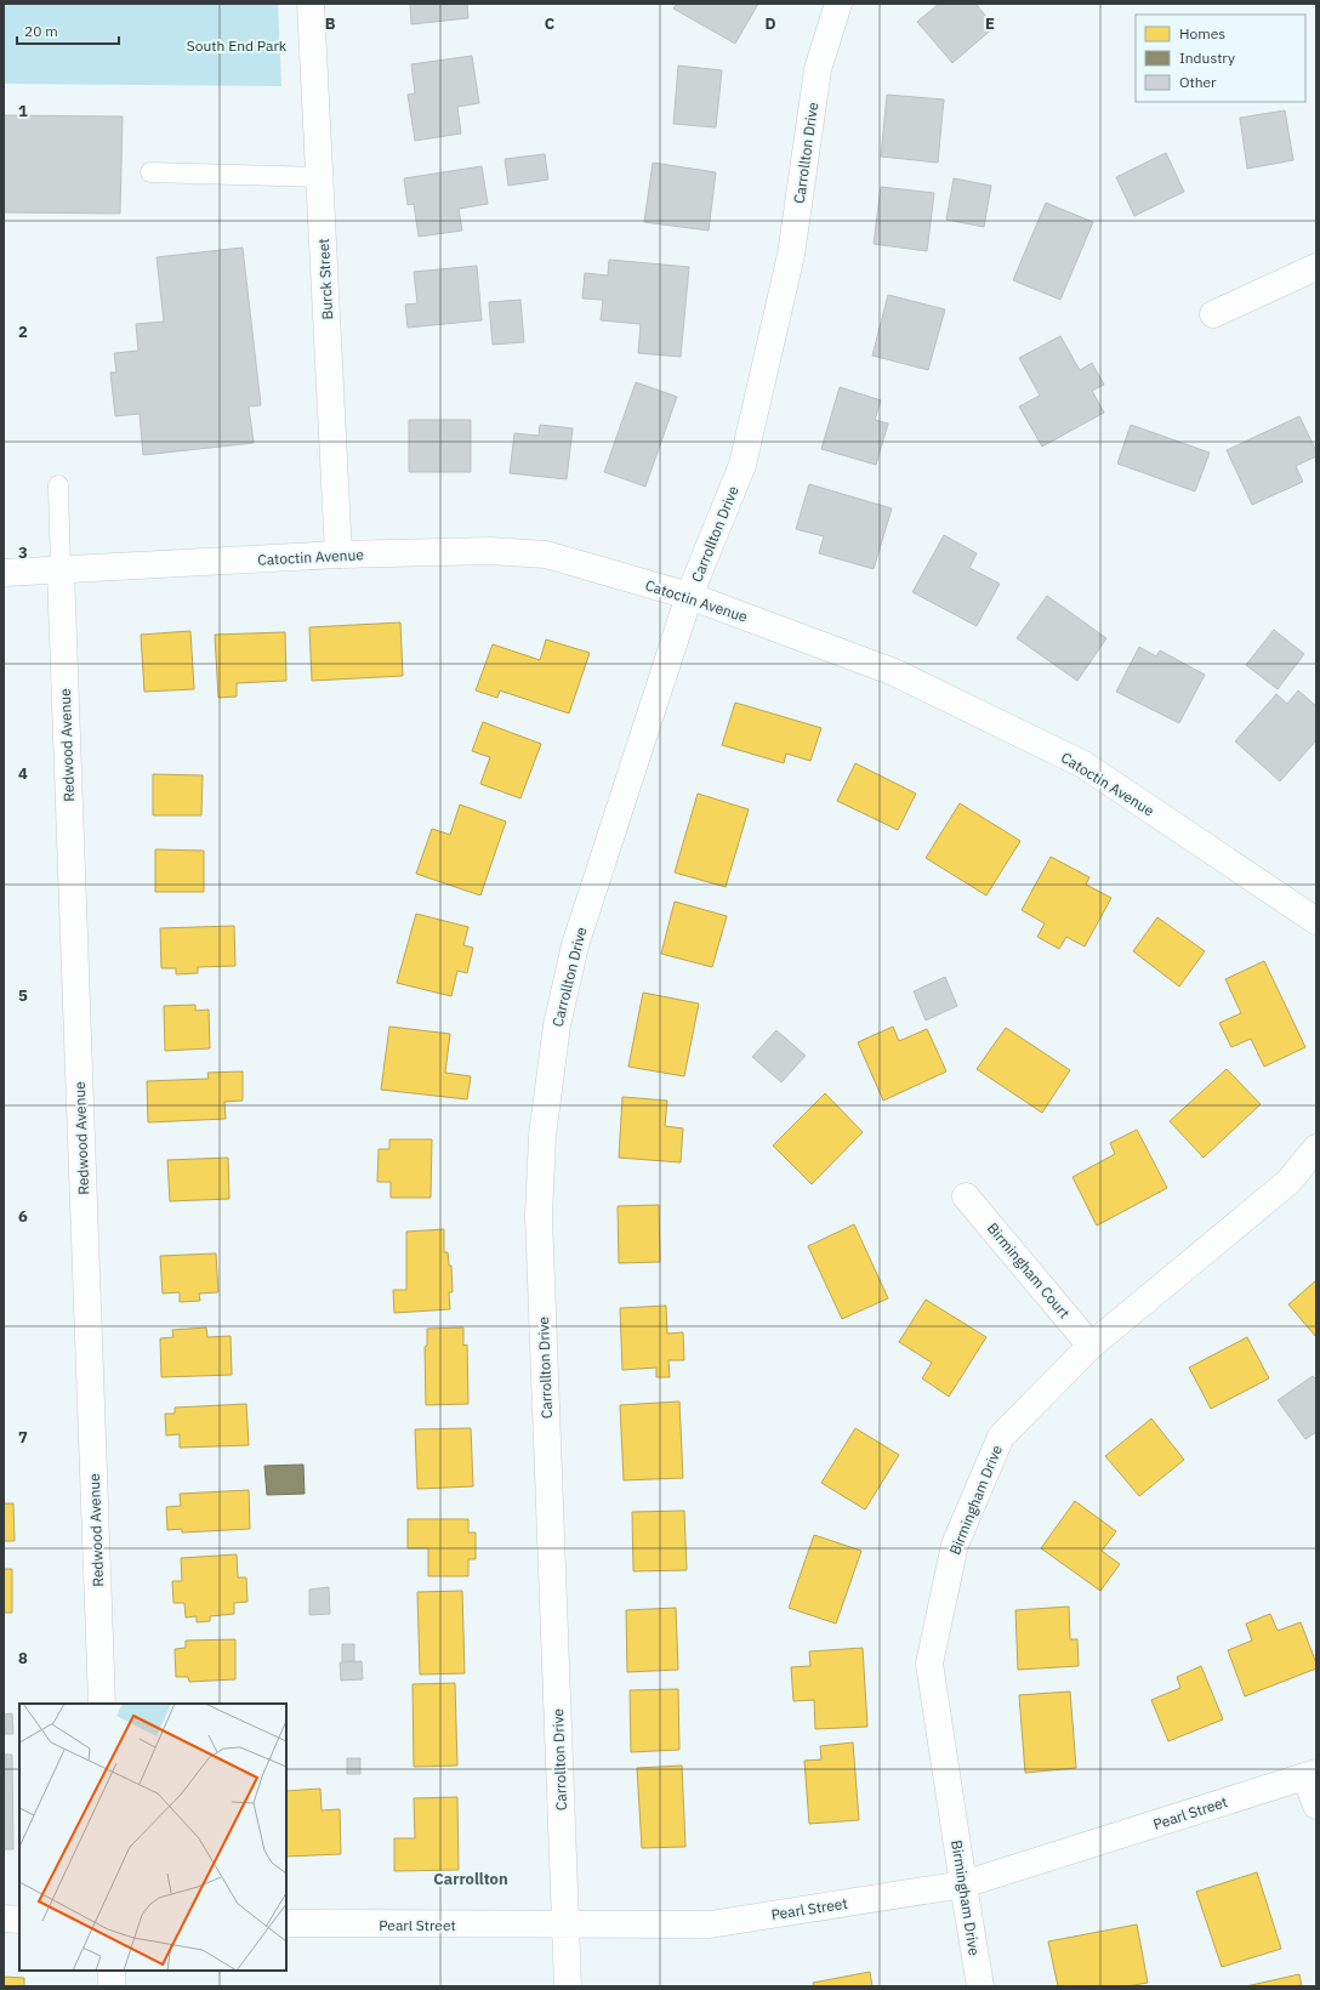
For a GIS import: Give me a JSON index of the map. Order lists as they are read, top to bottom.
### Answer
{
  "streets": {
    "street": [
      "Carrollton Drive",
      "Burck Street",
      "Catoctin Avenue",
      "Redwood Avenue",
      "Birmingham Court",
      "Birmingham Drive",
      "Pearl Street"
    ]
  },
  "crossings": [
    ["Carrollton Drive", "Catoctin Avenue"],
    ["Carrollton Drive", "Pearl Street"],
    ["Burck Street", "Catoctin Avenue"],
    ["Catoctin Avenue", "Redwood Avenue"],
    ["Birmingham Court", "Birmingham Drive"],
    ["Birmingham Drive", "Pearl Street"]
  ],
  "districts": ["Carrollton"],
  "parks": ["South End Park"],
  "legend": ["Homes", "Industry", "Other"],
  "scale_bar": "20 m",
  "grid": {
    "columns": [
      "B",
      "C",
      "D",
      "E"
    ],
    "rows": [
      "1",
      "2",
      "3",
      "4",
      "5",
      "6",
      "7",
      "8"
    ]
  }
}
